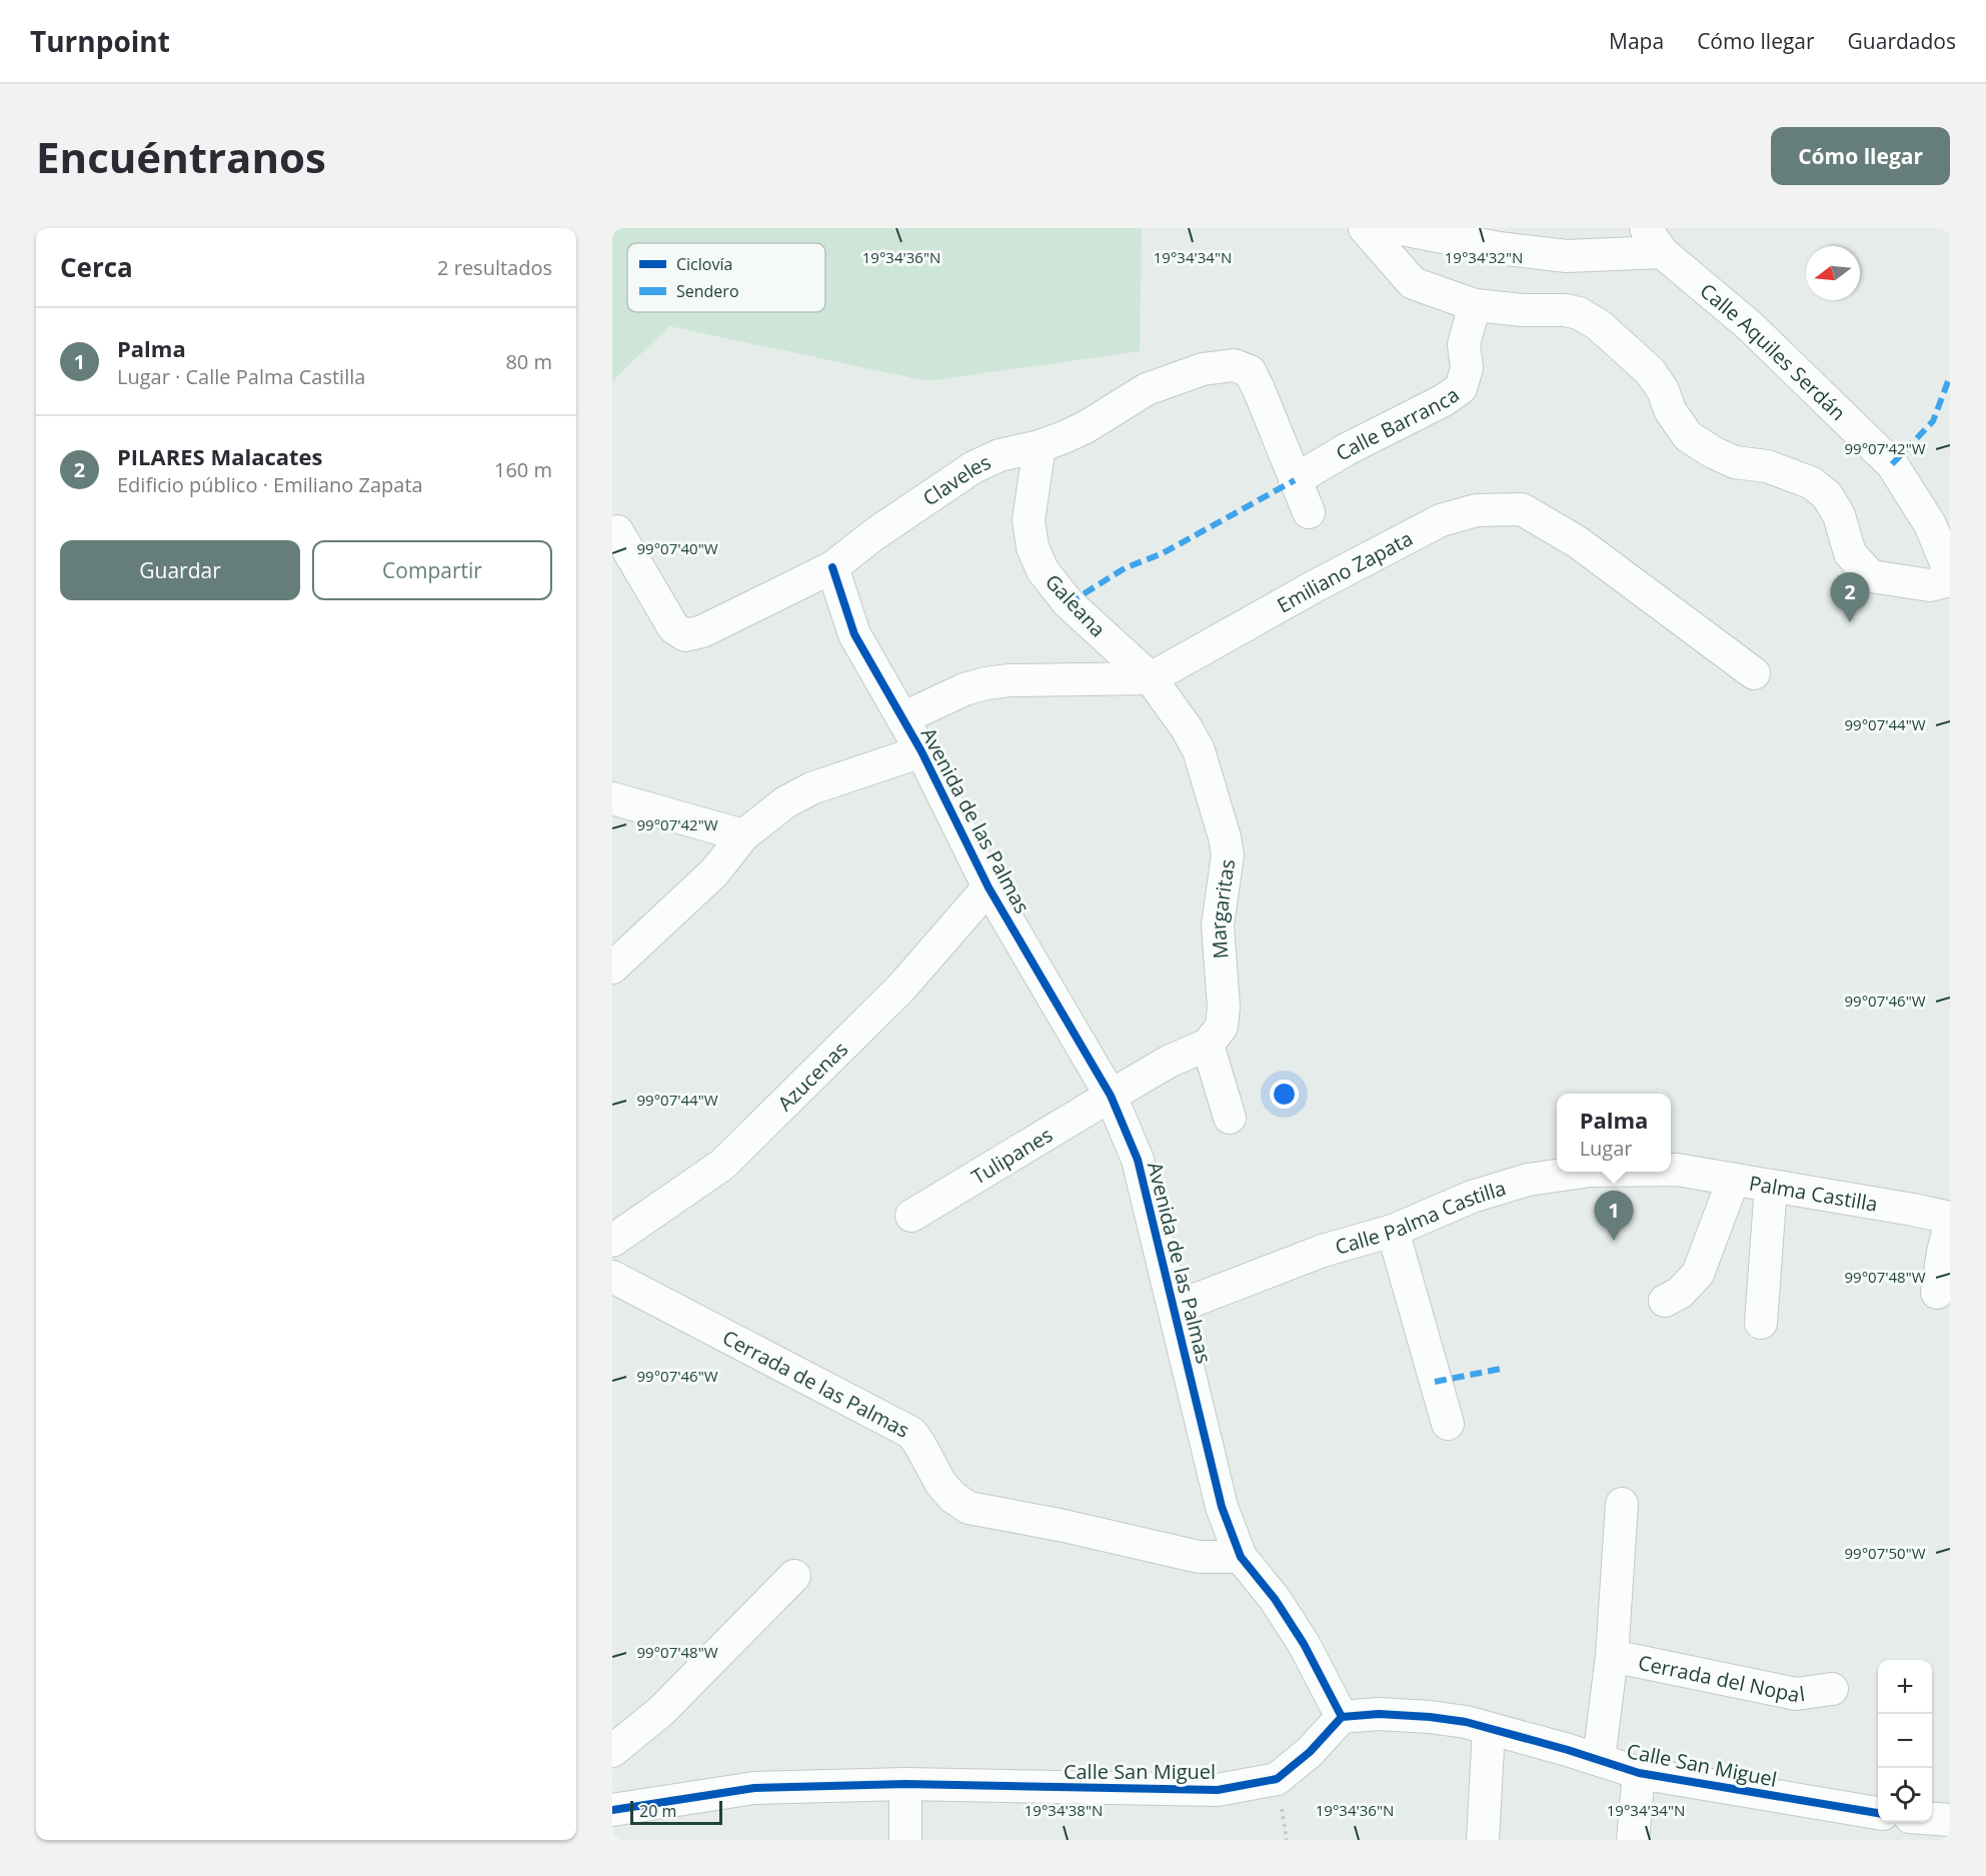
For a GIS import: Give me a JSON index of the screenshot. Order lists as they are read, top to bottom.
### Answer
{
  "streets": {
    "street": [
      "Calle Aquiles Serdán",
      "Calle Barranca",
      "Claveles",
      "Emiliano Zapata",
      "Galeana",
      "Avenida de las Palmas",
      "Margaritas",
      "Azucenas",
      "Tulipanes",
      "Palma Castilla",
      "Calle Palma Castilla",
      "Cerrada de las Palmas",
      "Cerrada del Nopal",
      "Calle San Miguel"
    ]
  },
  "crossings": [
    ["Calle Barranca", "Claveles"],
    ["Claveles", "Galeana"],
    ["Claveles", "Avenida de las Palmas"],
    ["Emiliano Zapata", "Galeana"],
    ["Emiliano Zapata", "Avenida de las Palmas"],
    ["Emiliano Zapata", "Margaritas"],
    ["Galeana", "Margaritas"],
    ["Avenida de las Palmas", "Azucenas"],
    ["Avenida de las Palmas", "Tulipanes"],
    ["Avenida de las Palmas", "Calle Palma Castilla"],
    ["Avenida de las Palmas", "Cerrada de las Palmas"],
    ["Avenida de las Palmas", "Calle San Miguel"],
    ["Palma Castilla", "Calle Palma Castilla"],
    ["Cerrada del Nopal", "Calle San Miguel"]
  ],
  "legend": ["Ciclovía", "Sendero"],
  "scale_bar": "20 m",
  "north": "left",
  "page": {
    "header": "Turnpoint",
    "nav": ["Mapa", "Cómo llegar", "Guardados"],
    "buttons": [
      "Cómo llegar",
      ["Guardar", "Compartir"]
    ],
    "title": "Encuéntranos",
    "heading": ["Cerca", "2 resultados"],
    "list": [
      {
        "mark": "1",
        "name": "Palma",
        "note": "Lugar · Calle Palma Castilla",
        "value": "80 m"
      },
      {
        "mark": "2",
        "name": "PILARES Malacates",
        "note": "Edificio público · Emiliano Zapata",
        "value": "160 m"
      }
    ],
    "pins": ["2", "1"],
    "popup": ["Palma", "Lugar"],
    "map_buttons": ["+", "−"],
    "scale": "20 m"
  },
  "coordinates": [
    "19°34'36\"N",
    "19°34'34\"N",
    "19°34'32\"N",
    "99°07'42\"W",
    "99°07'40\"W",
    "99°07'44\"W",
    "99°07'46\"W",
    "99°07'48\"W",
    "99°07'50\"W",
    "19°34'38\"N"
  ]
}
